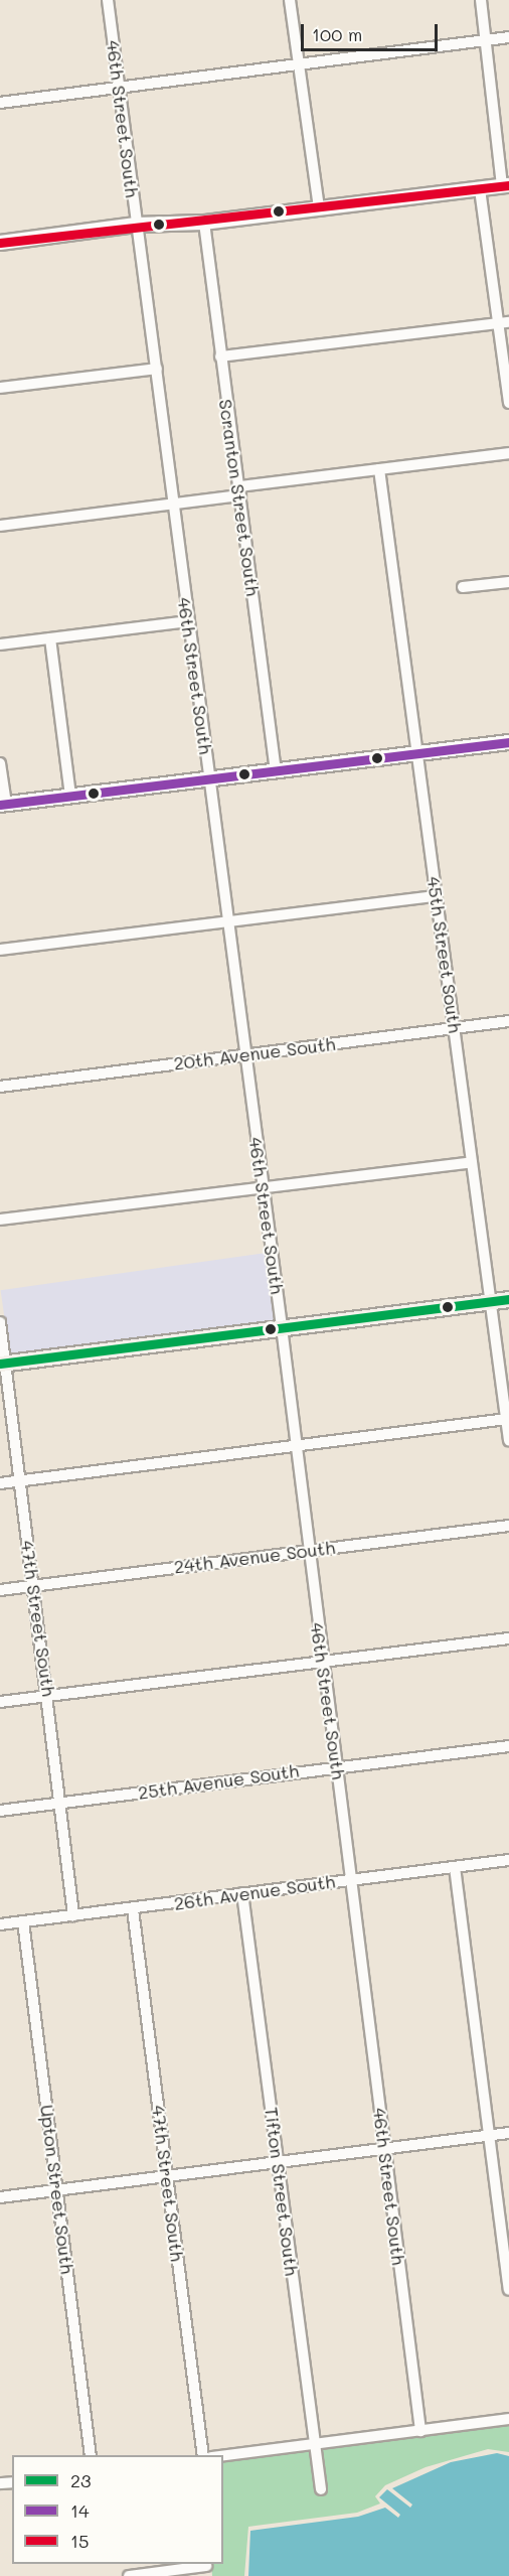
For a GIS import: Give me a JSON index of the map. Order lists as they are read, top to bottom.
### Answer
{
  "streets": {
    "street": [
      "46th Street South",
      "Scranton Street South",
      "45th Street South",
      "20th Avenue South",
      "24th Avenue South",
      "47th Street South",
      "25th Avenue South",
      "26th Avenue South",
      "Upton Street South",
      "Tifton Street South"
    ]
  },
  "crossings": [
    ["46th Street South", "20th Avenue South"],
    ["46th Street South", "24th Avenue South"],
    ["46th Street South", "25th Avenue South"],
    ["46th Street South", "26th Avenue South"],
    ["45th Street South", "20th Avenue South"],
    ["24th Avenue South", "47th Street South"],
    ["47th Street South", "25th Avenue South"],
    ["47th Street South", "26th Avenue South"],
    ["26th Avenue South", "Upton Street South"],
    ["26th Avenue South", "Tifton Street South"]
  ],
  "lines": ["transit line 15", "transit line 14", "transit line 23"],
  "legend": ["23", "14", "15"],
  "scale_bar": "100 m"
}
